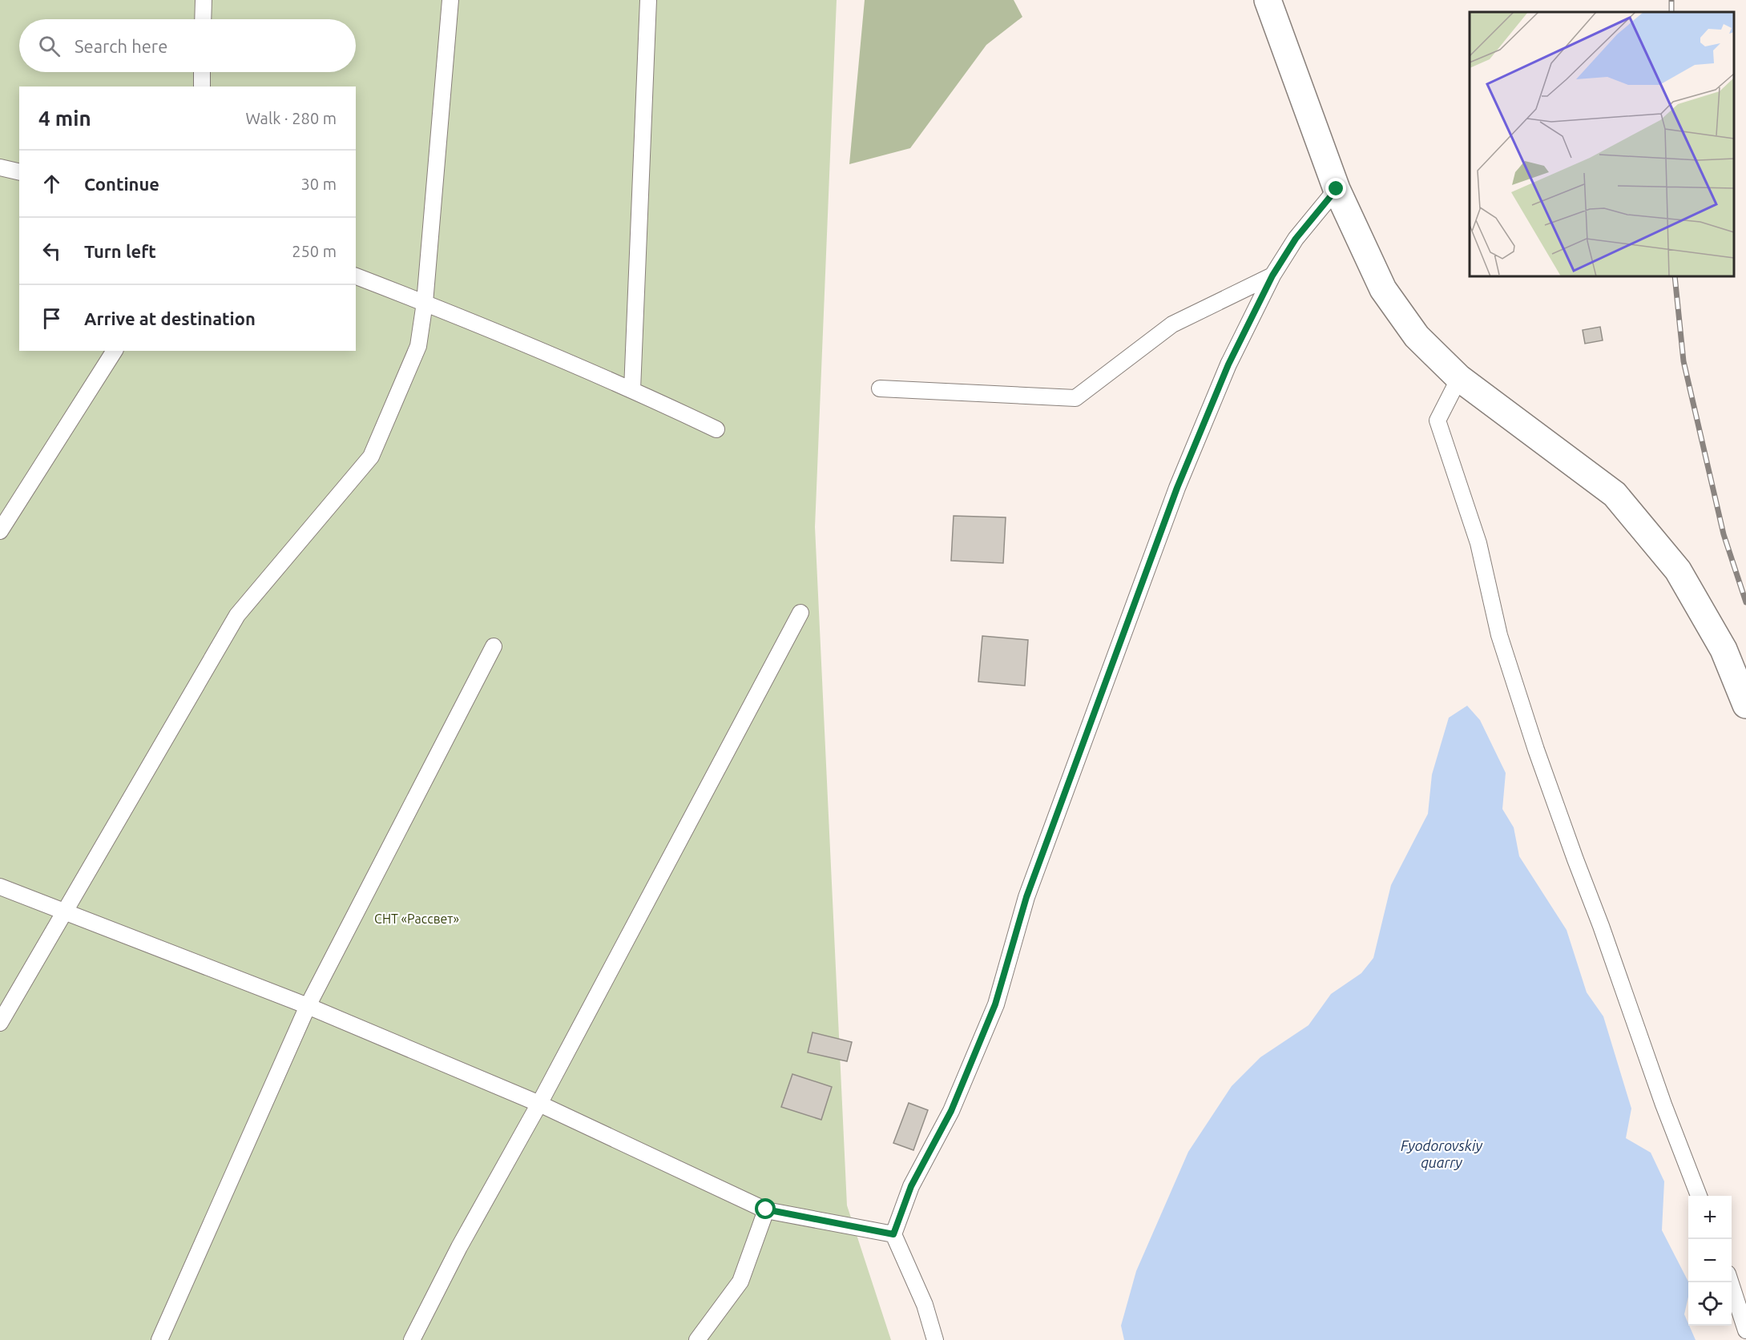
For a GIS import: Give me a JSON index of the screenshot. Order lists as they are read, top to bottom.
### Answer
{
  "water": ["Fyodorovskiy quarry"],
  "parks": ["СНТ «Рассвет»"],
  "page": {
    "search": "Search here",
    "heading": ["4 min", "Walk · 280 m"],
    "list": [
      ["Continue", "30 m"],
      ["Turn left", "250 m"],
      "Arrive at destination"
    ],
    "map_buttons": ["+", "−"]
  }
}
